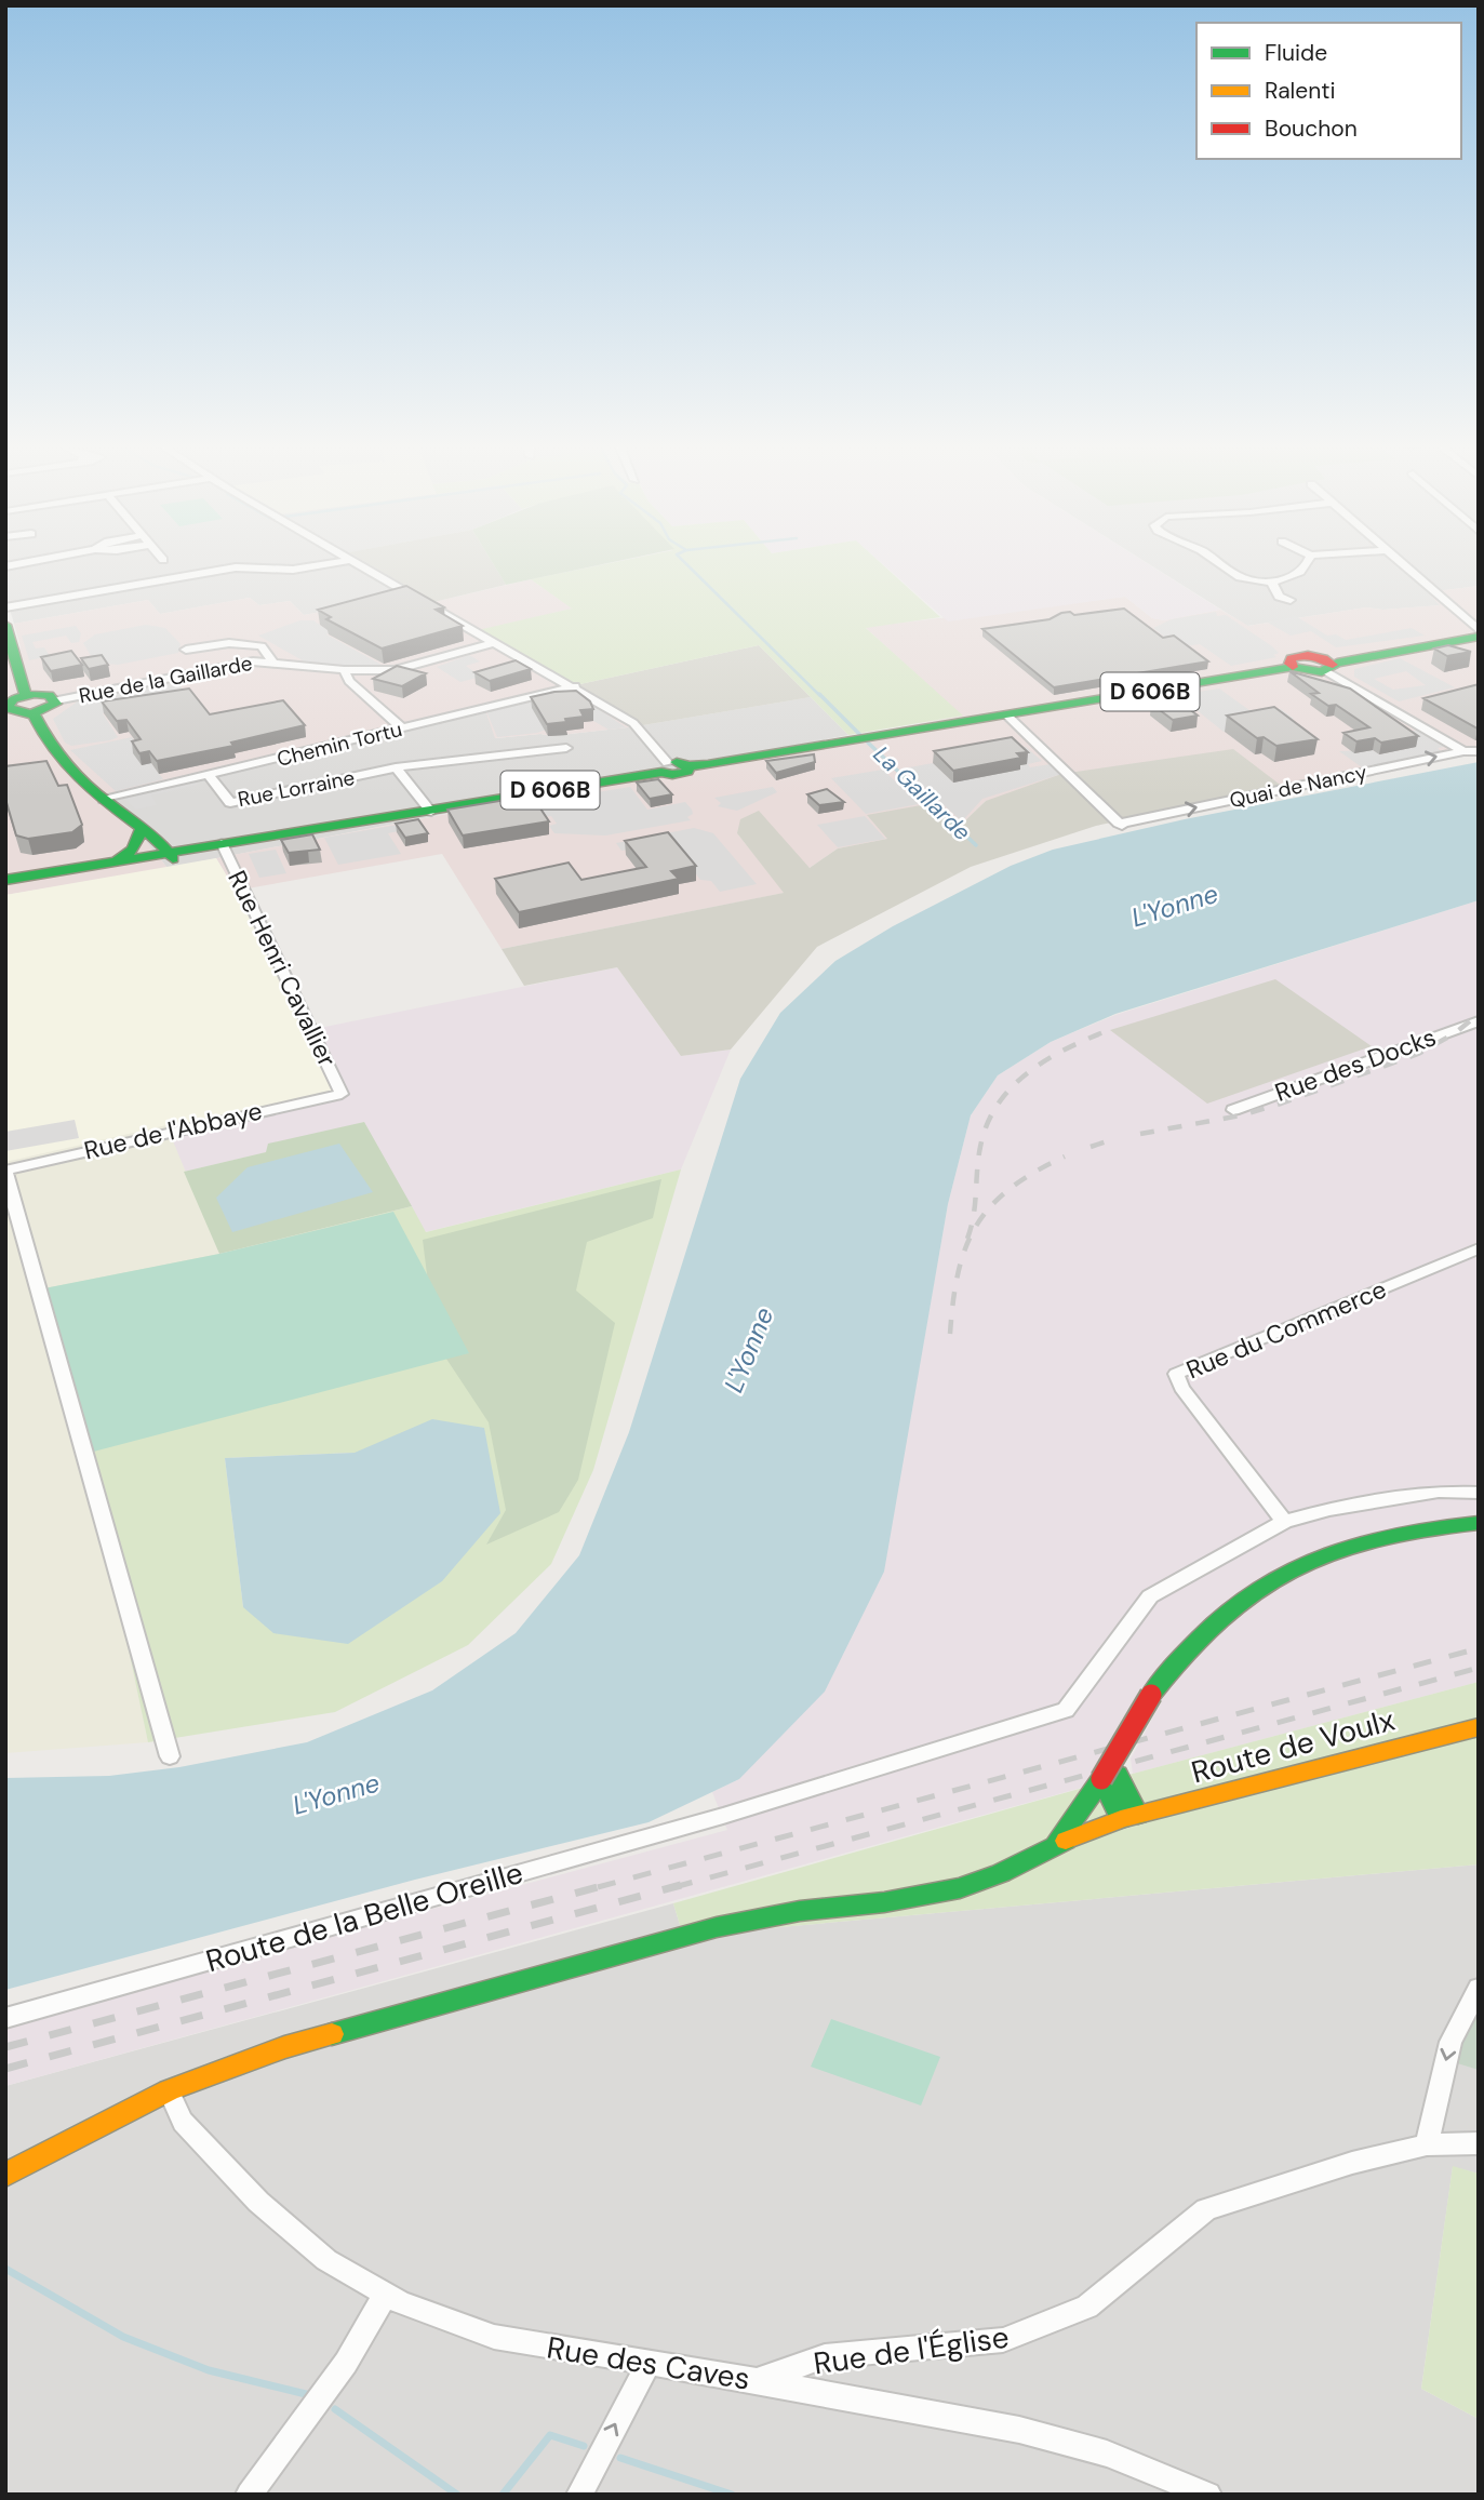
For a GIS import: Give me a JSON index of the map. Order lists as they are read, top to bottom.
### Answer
{
  "streets": {
    "main road": ["D 606B", "Route de Voulx"],
    "street": [
      "Rue de la Gaillarde",
      "Chemin Tortu",
      "Quai de Nancy",
      "Rue Lorraine",
      "Rue Henri Cavallier",
      "Rue des Docks",
      "Rue de l'Abbaye",
      "Rue du Commerce",
      "Route de la Belle Oreille",
      "Rue de l'Église",
      "Rue des Caves"
    ]
  },
  "crossings": [
    ["D 606B", "Quai de Nancy"],
    ["D 606B", "Rue Henri Cavallier"],
    ["Chemin Tortu", "Rue Lorraine"],
    ["Rue Henri Cavallier", "Rue de l'Abbaye"],
    ["Rue du Commerce", "Route de la Belle Oreille"],
    ["Route de Voulx", "Rue des Caves"],
    ["Rue de l'Église", "Rue des Caves"]
  ],
  "one_way": ["Quai de Nancy"],
  "water": ["La Gaillarde", "L'Yonne"],
  "legend": ["Fluide", "Ralenti", "Bouchon"]
}
